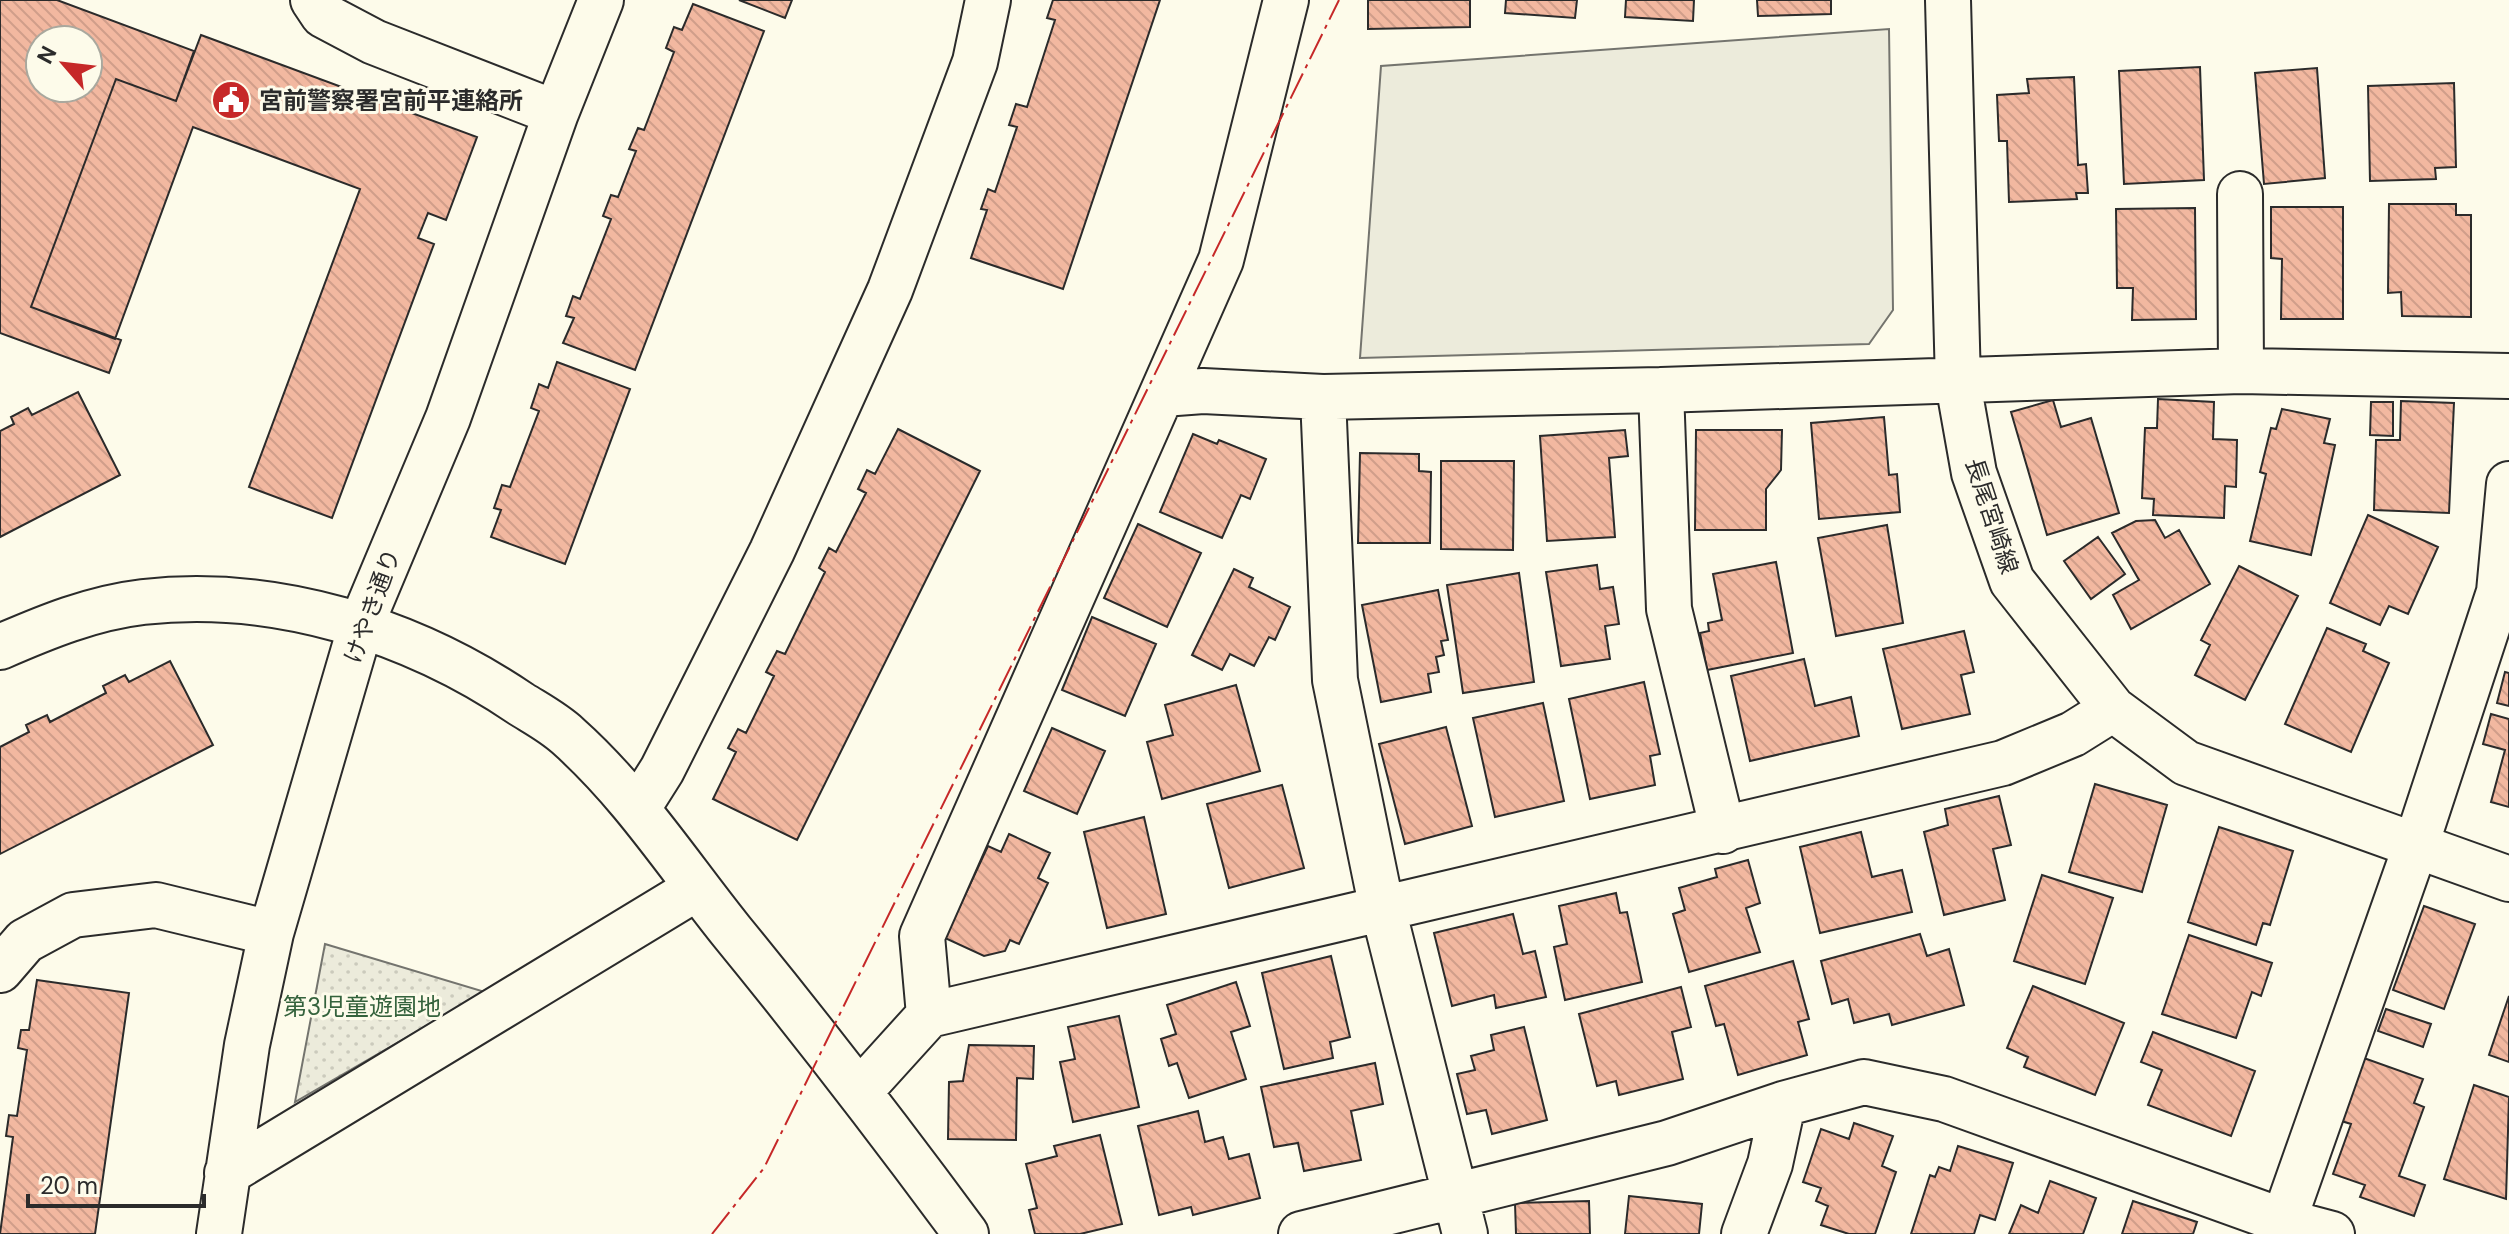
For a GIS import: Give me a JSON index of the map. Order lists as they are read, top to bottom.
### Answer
{
  "streets": {
    "street": ["長尾宮崎線", "けやき通り"]
  },
  "parks": ["第3児童遊園地"],
  "places": {
    "public building": ["宮前警察署宮前平連絡所"]
  },
  "scale_bar": "20 m",
  "north": "top left"
}
